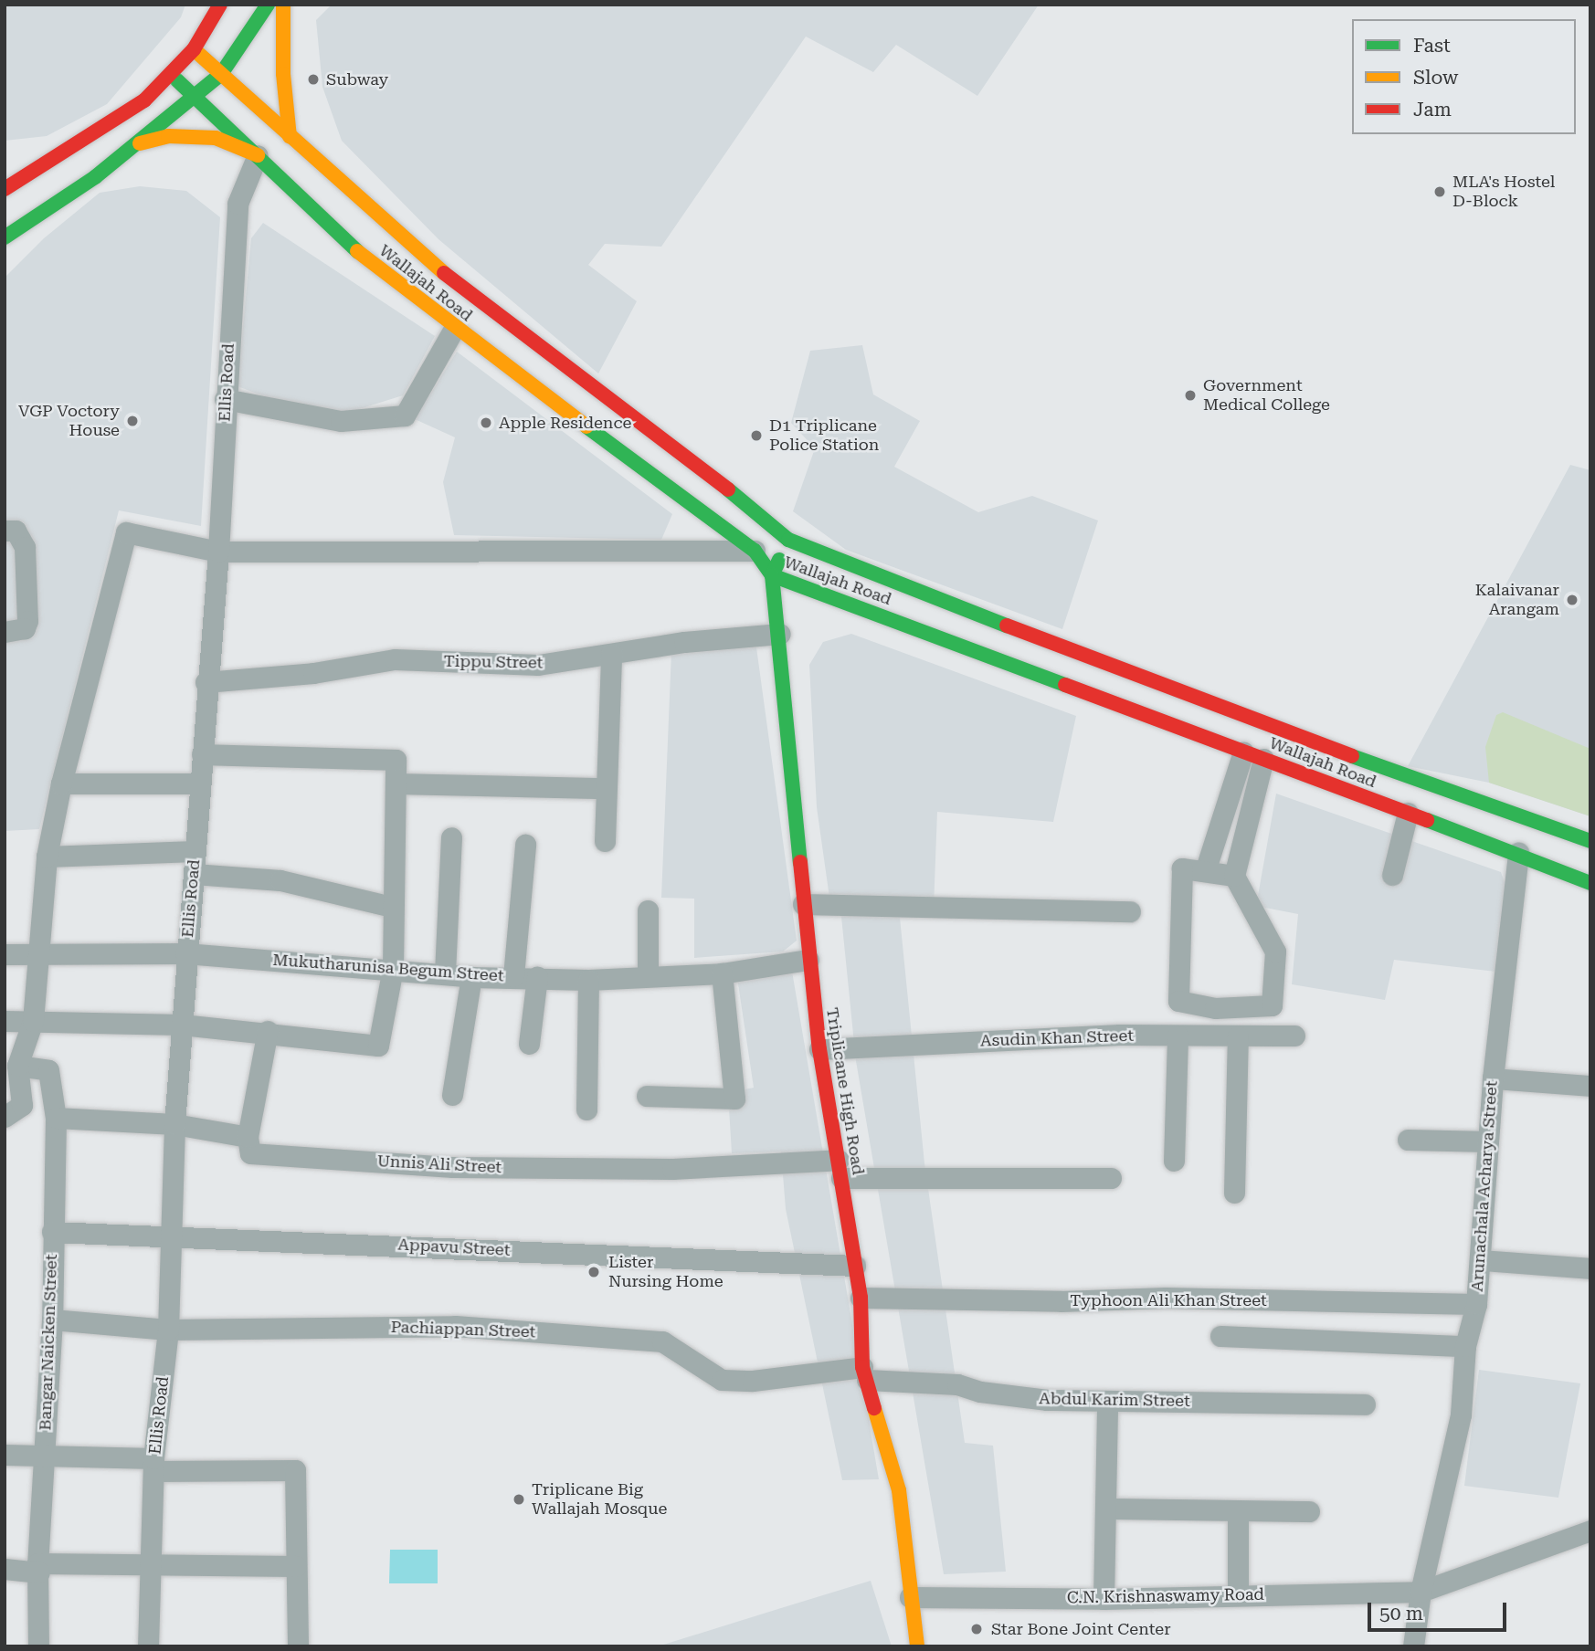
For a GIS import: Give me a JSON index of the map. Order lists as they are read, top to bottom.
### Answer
{
  "streets": {
    "main road": ["Wallajah Road", "Triplicane High Road"],
    "street": [
      "Ellis Road",
      "Tippu Street",
      "Mukutharunisa Begum Street",
      "Asudin Khan Street",
      "Unnis Ali Street",
      "Arunachala Acharya Street",
      "Appavu Street",
      "Typhoon Ali Khan Street",
      "Pachiappan Street",
      "Bangar Naicken Street",
      "Abdul Karim Street",
      "C.N. Krishnaswamy Road"
    ]
  },
  "crossings": [
    ["Wallajah Road", "Ellis Road"],
    ["Wallajah Road", "Triplicane High Road"],
    ["Wallajah Road", "Arunachala Acharya Street"],
    ["Ellis Road", "Tippu Street"],
    ["Ellis Road", "Mukutharunisa Begum Street"],
    ["Ellis Road", "Appavu Street"],
    ["Ellis Road", "Pachiappan Street"],
    ["Tippu Street", "Triplicane High Road"],
    ["Mukutharunisa Begum Street", "Triplicane High Road"],
    ["Asudin Khan Street", "Triplicane High Road"],
    ["Triplicane High Road", "Unnis Ali Street"],
    ["Triplicane High Road", "Appavu Street"],
    ["Triplicane High Road", "Typhoon Ali Khan Street"],
    ["Triplicane High Road", "Pachiappan Street"],
    ["Triplicane High Road", "Abdul Karim Street"],
    ["Triplicane High Road", "C.N. Krishnaswamy Road"],
    ["Arunachala Acharya Street", "Typhoon Ali Khan Street"],
    ["Arunachala Acharya Street", "C.N. Krishnaswamy Road"],
    ["Appavu Street", "Bangar Naicken Street"],
    ["Pachiappan Street", "Bangar Naicken Street"],
    ["Pachiappan Street", "Abdul Karim Street"]
  ],
  "places": [
    "Subway",
    "MLA's Hostel D-Block",
    "Government Medical College",
    "VGP Voctory House",
    "Apple Residence",
    "D1 Triplicane Police Station",
    "Kalaivanar Arangam",
    "Lister Nursing Home",
    "Triplicane Big Wallajah Mosque",
    "Star Bone Joint Center"
  ],
  "legend": ["Fast", "Slow", "Jam"],
  "scale_bar": "50 m"
}
